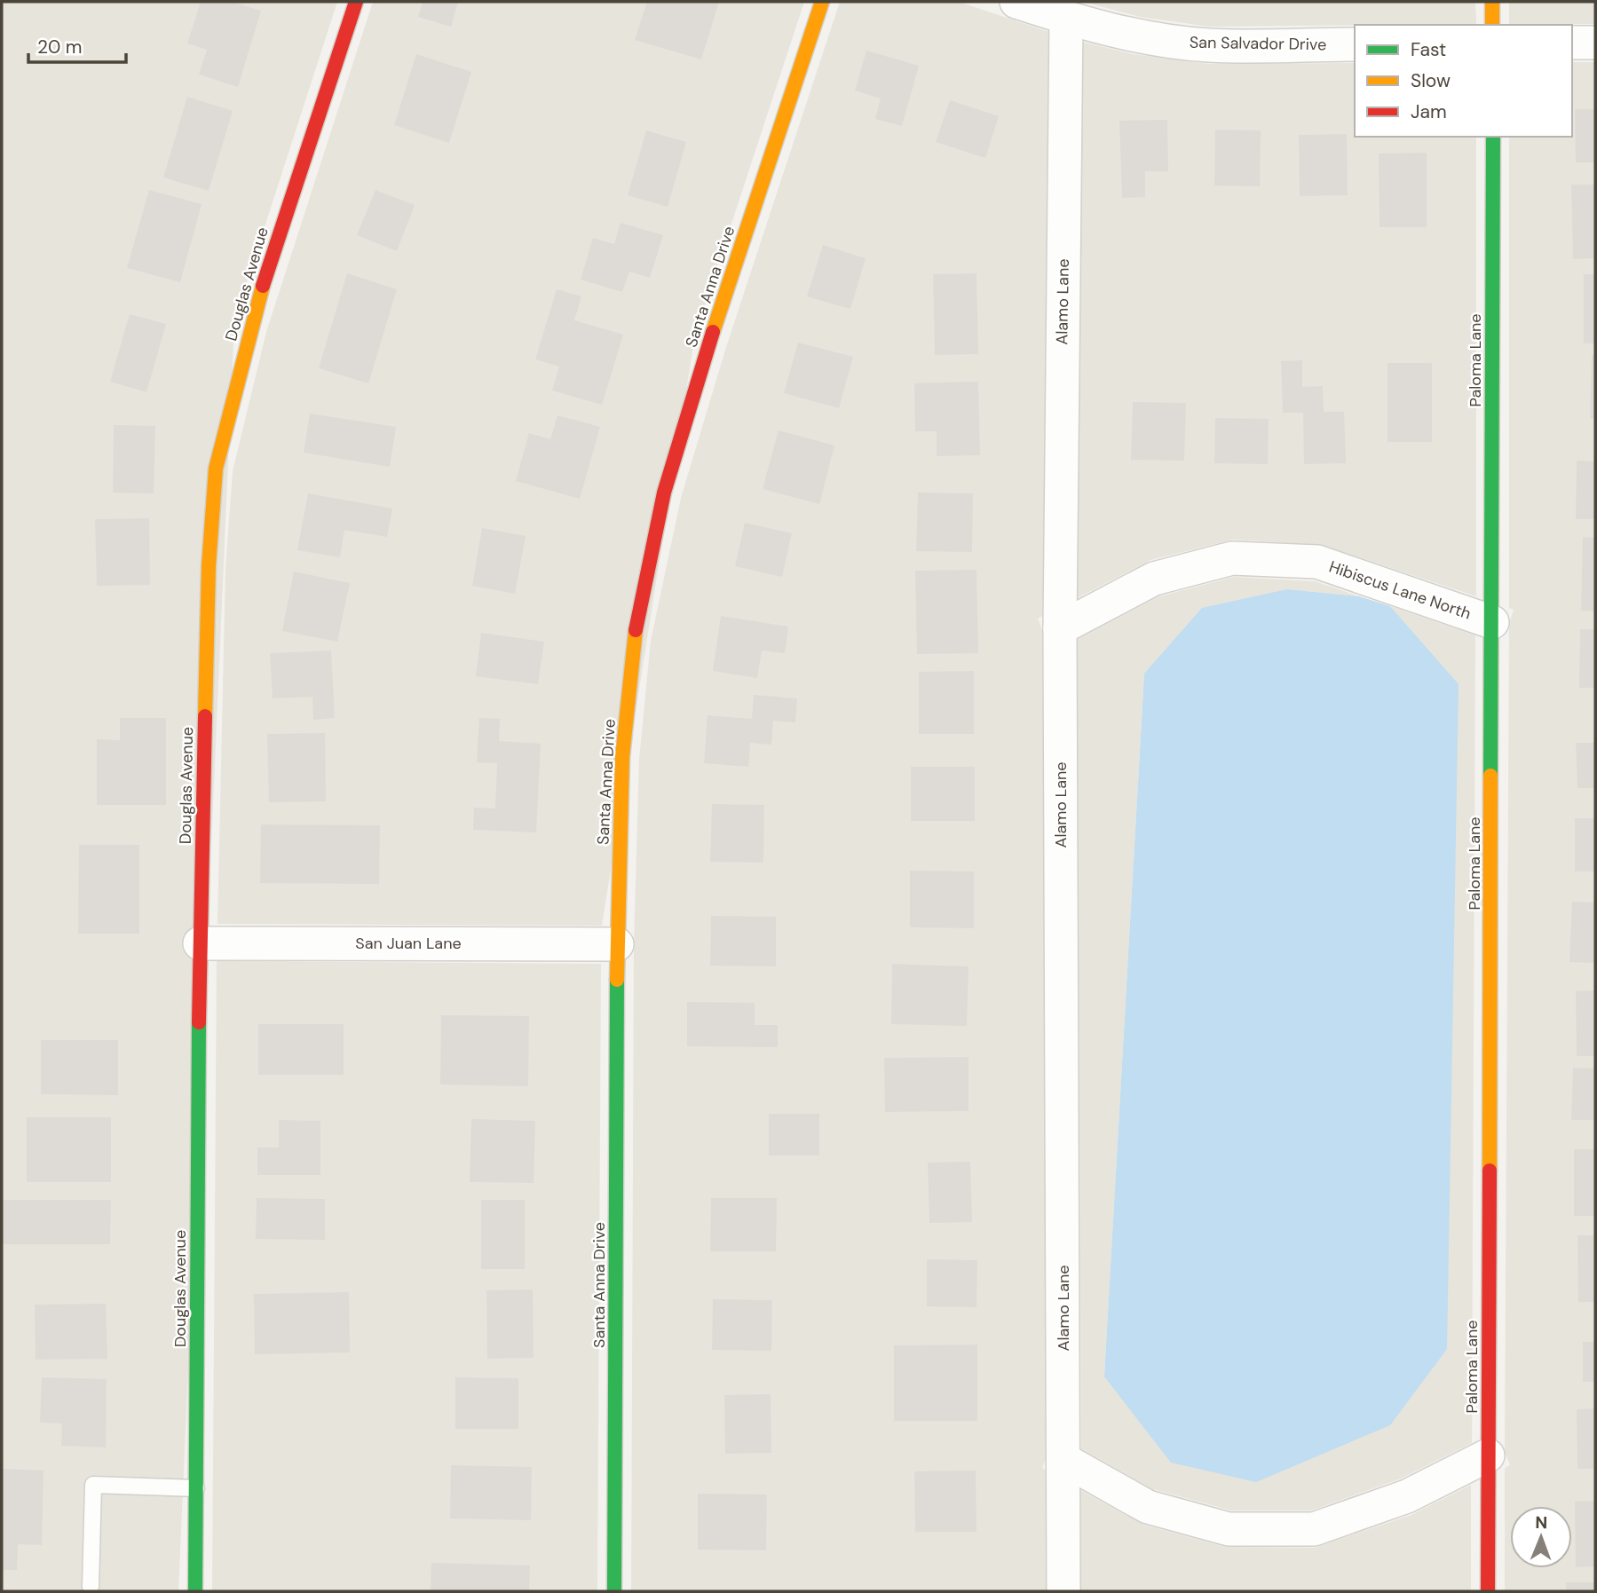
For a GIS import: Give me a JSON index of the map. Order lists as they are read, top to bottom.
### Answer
{
  "streets": {
    "street": [
      "San Salvador Drive",
      "Douglas Avenue",
      "Santa Anna Drive",
      "Alamo Lane",
      "Paloma Lane",
      "Hibiscus Lane North",
      "San Juan Lane"
    ]
  },
  "crossings": [
    ["San Salvador Drive", "Alamo Lane"],
    ["Douglas Avenue", "San Juan Lane"],
    ["Santa Anna Drive", "San Juan Lane"],
    ["Alamo Lane", "Hibiscus Lane North"],
    ["Paloma Lane", "Hibiscus Lane North"]
  ],
  "legend": ["Fast", "Slow", "Jam"],
  "scale_bar": "20 m",
  "north": "top"
}
